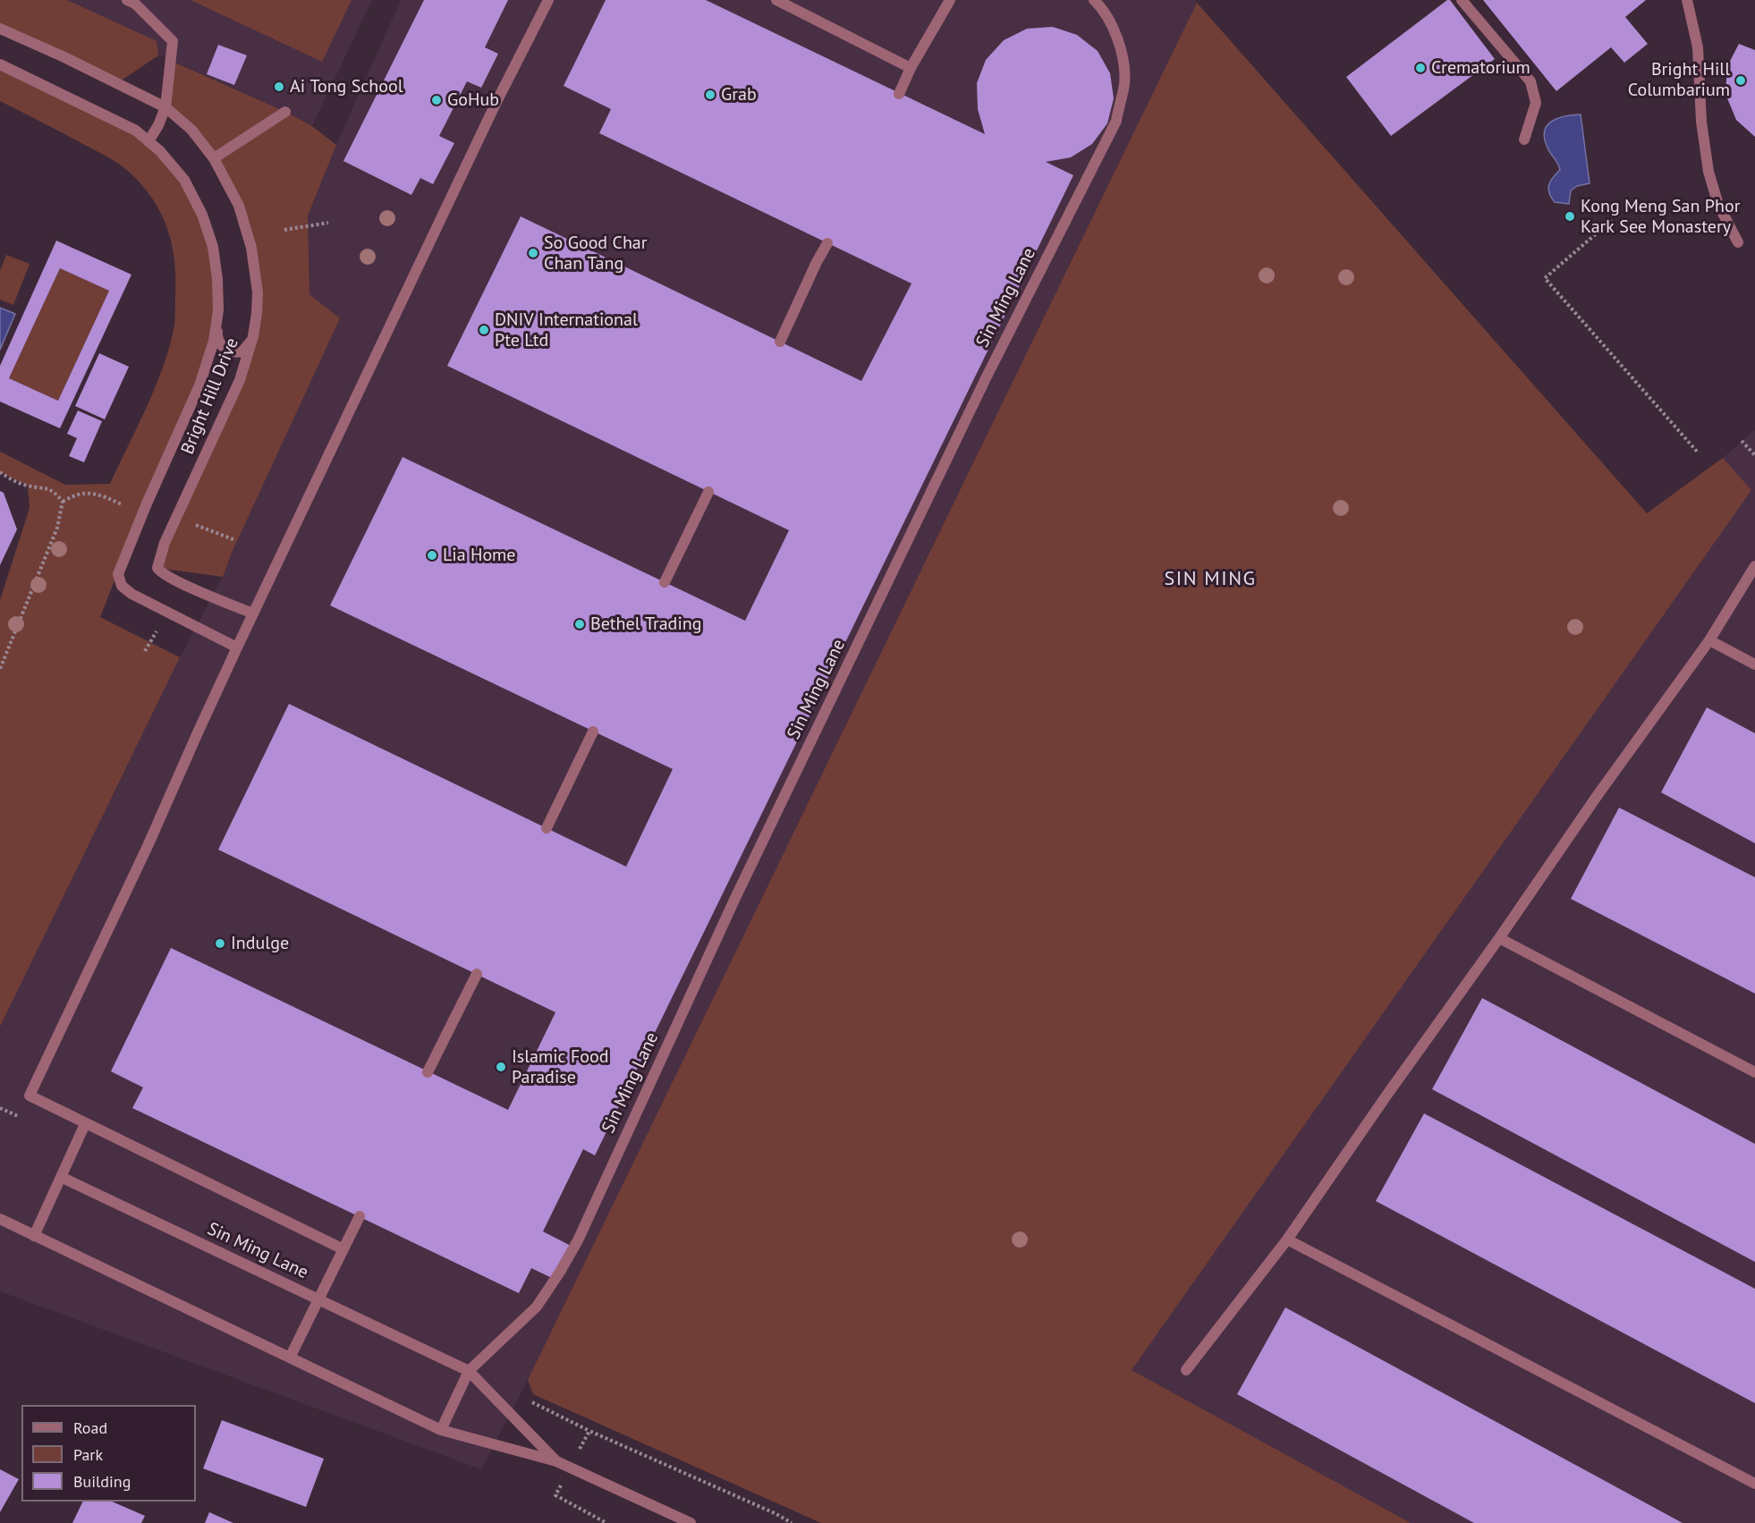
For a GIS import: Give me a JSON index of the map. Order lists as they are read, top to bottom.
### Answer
{
  "streets": {
    "street": ["Sin Ming Lane", "Bright Hill Drive"]
  },
  "districts": ["SIN MING"],
  "places": [
    "Crematorium",
    "Bright Hill Columbarium",
    "Ai Tong School",
    "Grab",
    "GoHub",
    "Kong Meng San Phor Kark See Monastery",
    "So Good Char Chan Tang",
    "DNIV International Pte Ltd",
    "Lia Home",
    "Bethel Trading",
    "Indulge",
    "Islamic Food Paradise"
  ],
  "legend": ["Road", "Park", "Building"]
}
